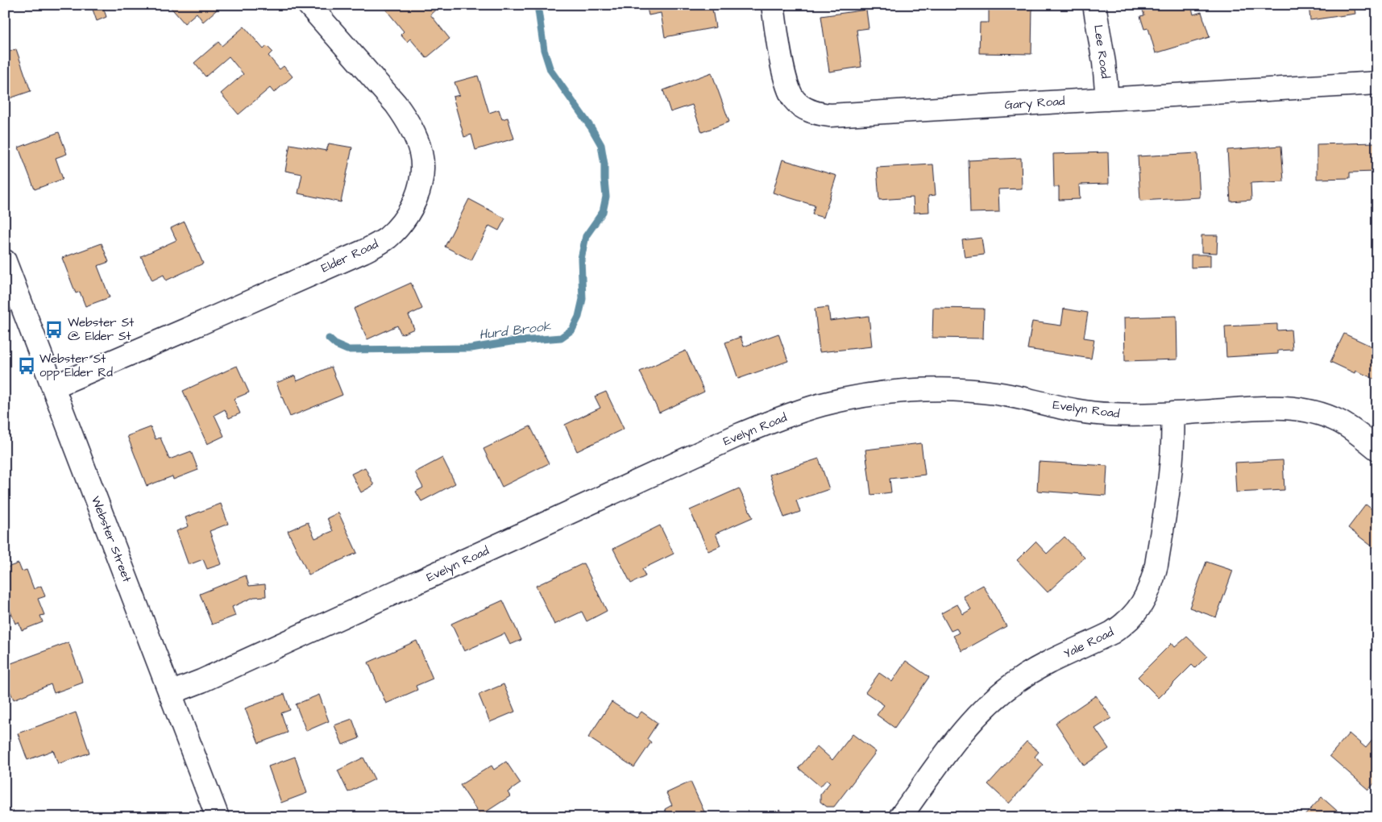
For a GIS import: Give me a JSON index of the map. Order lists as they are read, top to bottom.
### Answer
{
  "streets": {
    "street": [
      "Lee Road",
      "Gary Road",
      "Elder Road",
      "Evelyn Road",
      "Webster Street",
      "Yale Road"
    ]
  },
  "crossings": [
    ["Lee Road", "Gary Road"],
    ["Elder Road", "Webster Street"],
    ["Evelyn Road", "Webster Street"],
    ["Evelyn Road", "Yale Road"]
  ],
  "water": ["Hurd Brook"],
  "places": {
    "bus stop": ["Webster St @ Elder St", "Webster St opp Elder Rd"]
  }
}
